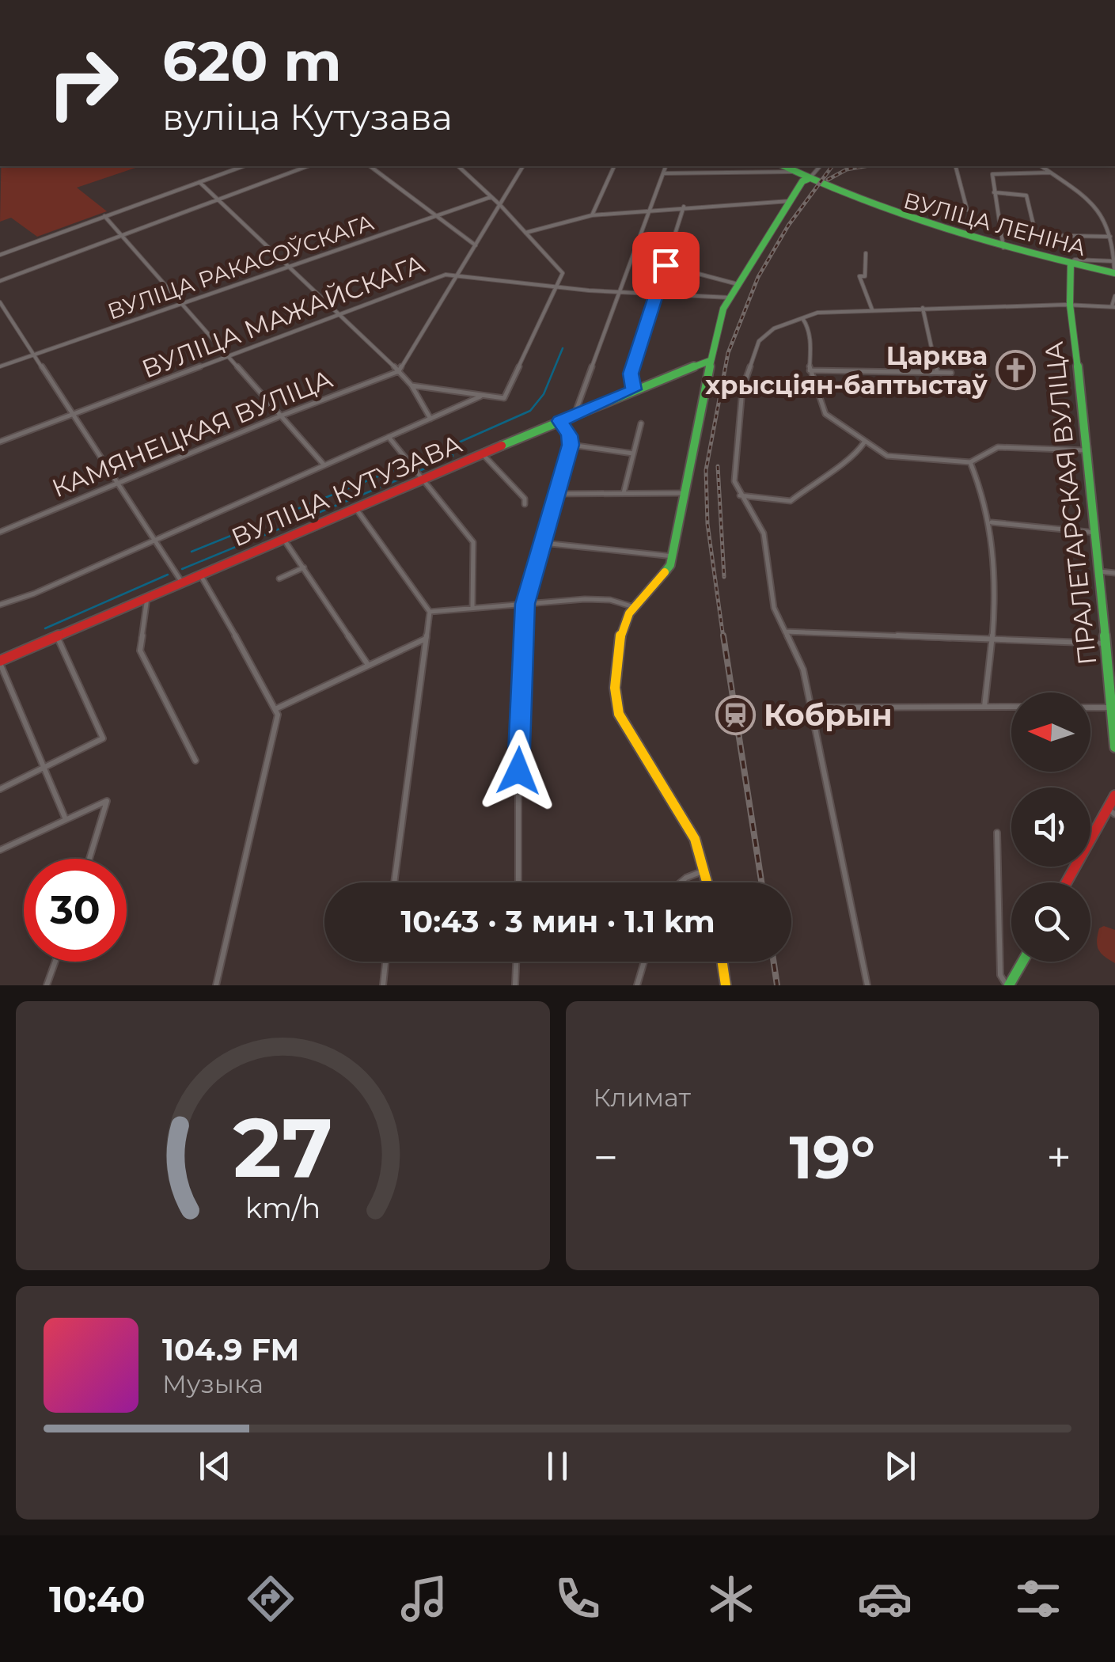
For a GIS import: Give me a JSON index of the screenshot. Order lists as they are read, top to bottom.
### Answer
{
  "streets": {
    "main road": ["ВУЛІЦА ЛЕНІНА", "ВУЛІЦА КУТУЗАВА", "ПРАЛЕТАРСКАЯ ВУЛІЦА"],
    "street": ["ВУЛІЦА РАКАСОЎСКАГА", "ВУЛІЦА МАЖАЙСКАГА", "КАМЯНЕЦКАЯ ВУЛІЦА"]
  },
  "crossings": [
    ["ВУЛІЦА ЛЕНІНА", "ПРАЛЕТАРСКАЯ ВУЛІЦА"],
    ["ВУЛІЦА МАЖАЙСКАГА", "ВУЛІЦА КУТУЗАВА"]
  ],
  "places": {
    "church": ["Царква хрысціян-баптыстаў"],
    "station": ["Кобрын"]
  },
  "north": "left",
  "page": {
    "turn": ["620 m", "вуліца Кутузава"],
    "limit": "30",
    "trip": "10:43 · 3 мин · 1.1 km",
    "tile": "Климат",
    "heat": ["−", "19°", "+"],
    "song": ["104.9 FM", "Музыка"],
    "tabs": "10:40",
    "gauge": ["27", "km/h"]
  }
}
